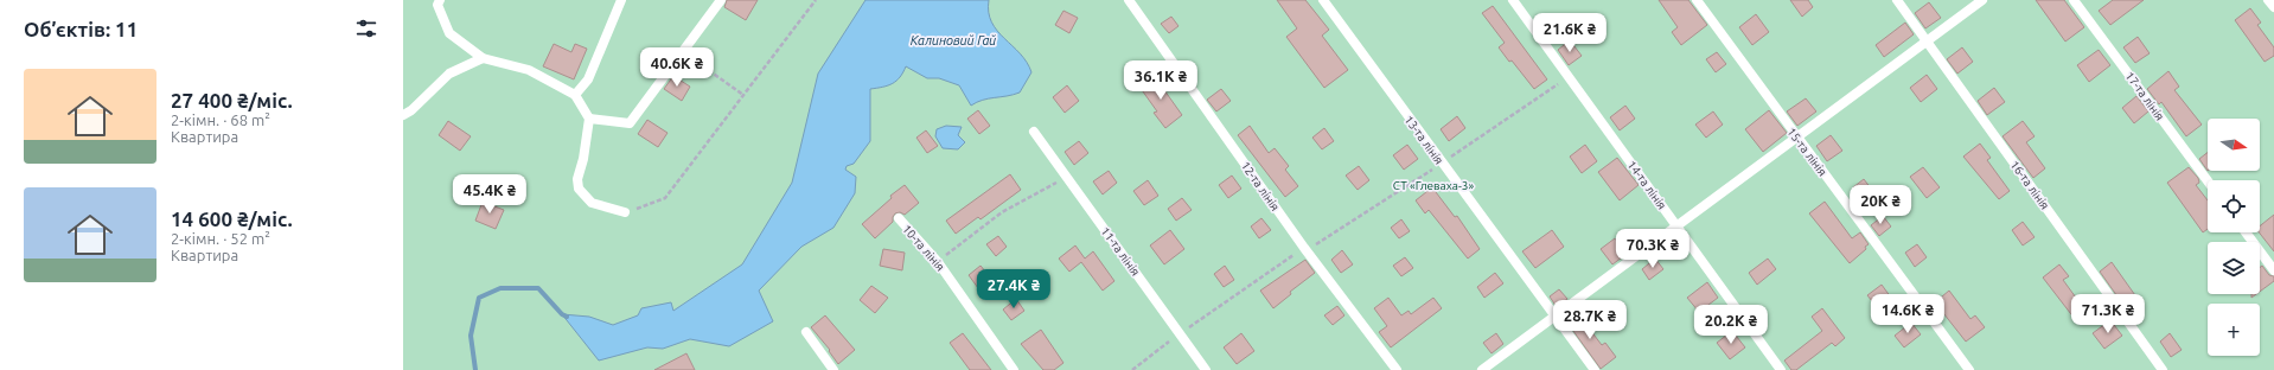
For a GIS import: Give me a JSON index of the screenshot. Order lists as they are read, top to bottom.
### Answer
{
  "streets": {
    "lane": [
      "17-та лінія",
      "13-та лінія",
      "15-та лінія",
      "14-та лінія",
      "16-та лінія",
      "12-та лінія",
      "10-та лінія",
      "11-та лінія"
    ]
  },
  "water": ["Калиновий Гай"],
  "parks": ["СТ «Глеваха-3»"],
  "north": "right",
  "page": {
    "heading": "Об’єктів: 11",
    "price": [
      "21.6K ₴",
      "40.6K ₴",
      "36.1K ₴",
      "45.4K ₴",
      "20K ₴",
      "70.3K ₴",
      "27.4K ₴",
      "14.6K ₴",
      "71.3K ₴",
      "28.7K ₴",
      "20.2K ₴"
    ],
    "list": [
      {
        "name": "27 400 ₴/міс.",
        "note": "2-кімн. · 68 m² · Квартира"
      },
      {
        "name": "14 600 ₴/міс.",
        "note": "2-кімн. · 52 m² · Квартира"
      }
    ],
    "map_buttons": "+"
  }
}
